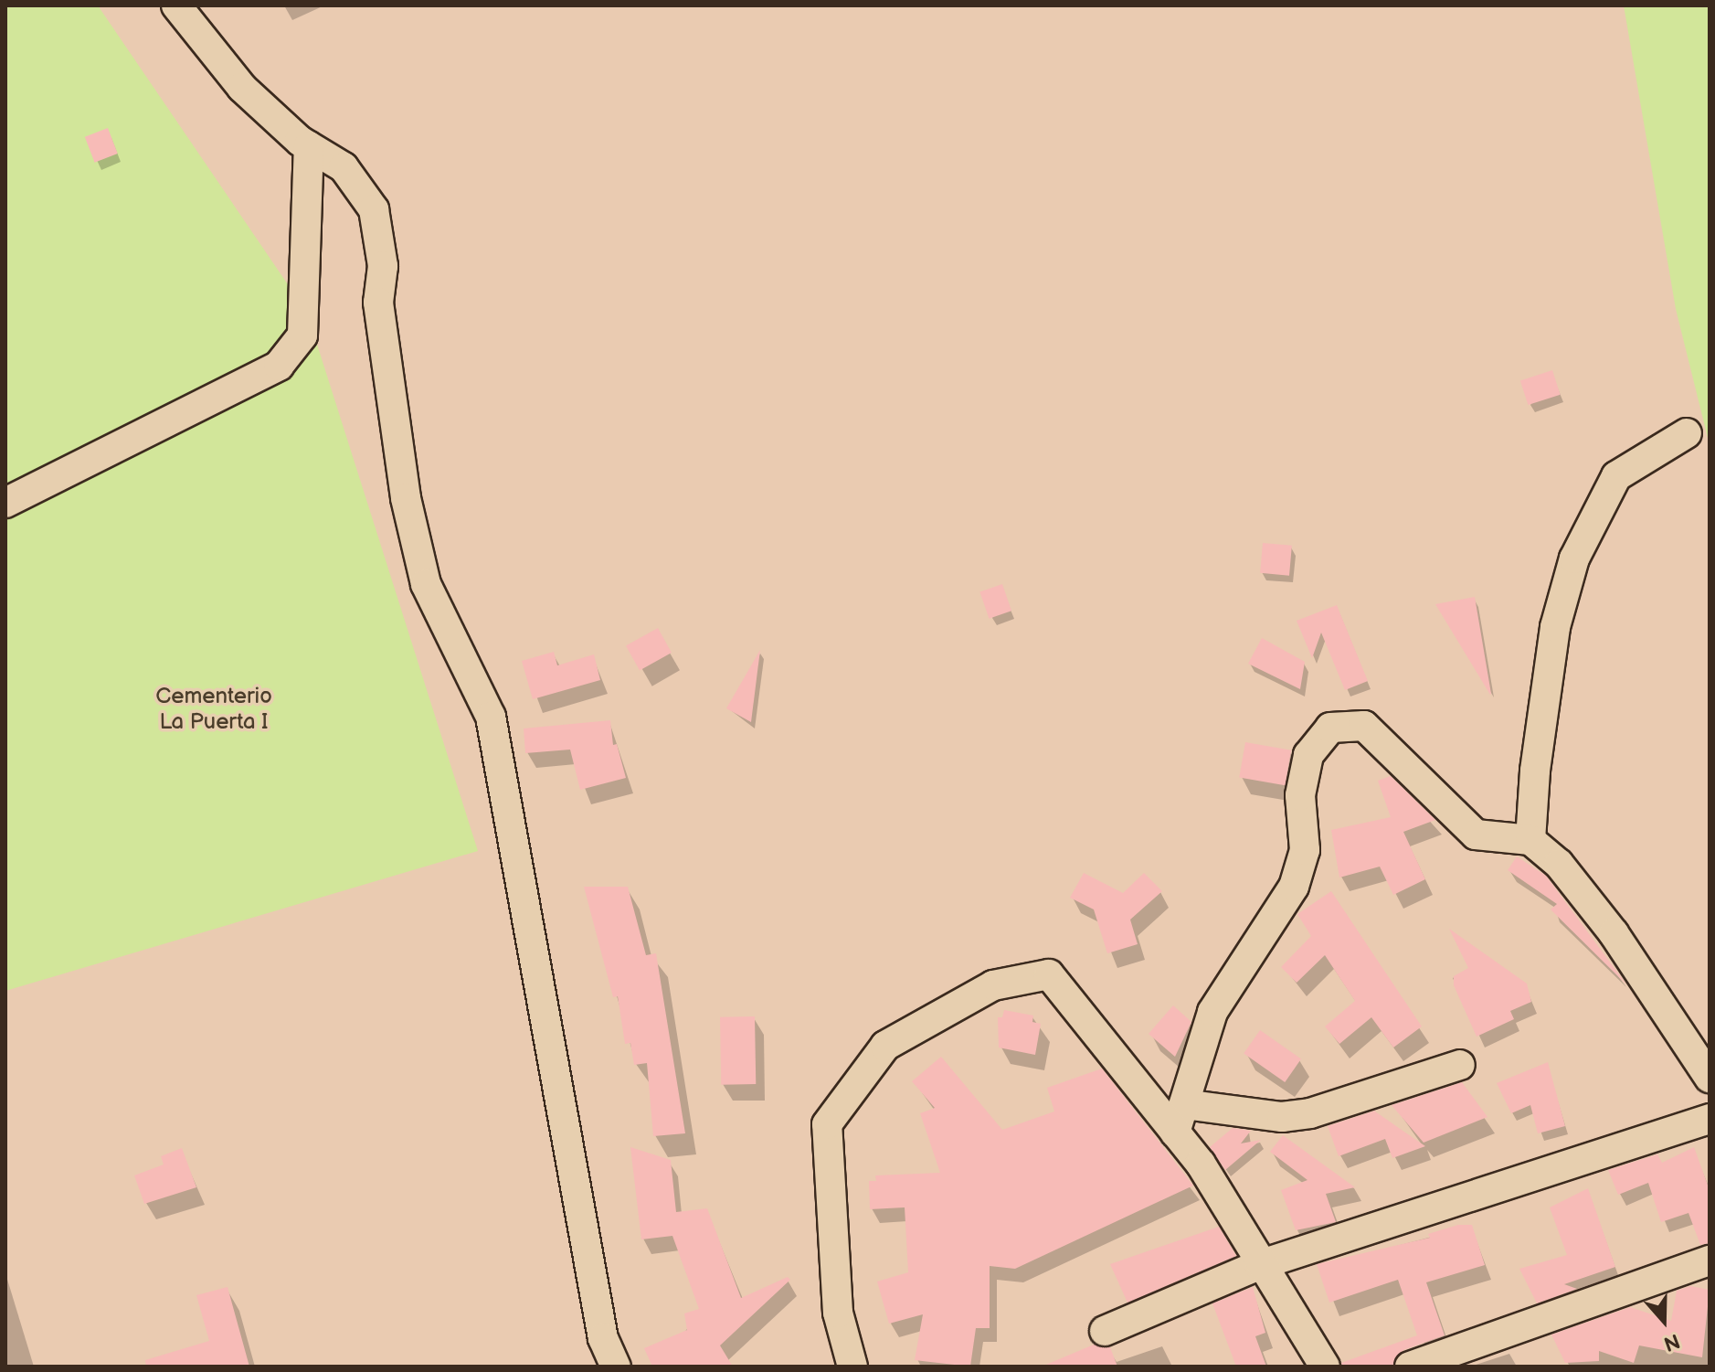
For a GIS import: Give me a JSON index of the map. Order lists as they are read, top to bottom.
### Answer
{
  "parks": ["Cementerio La Puerta I"],
  "north": "bottom"
}
